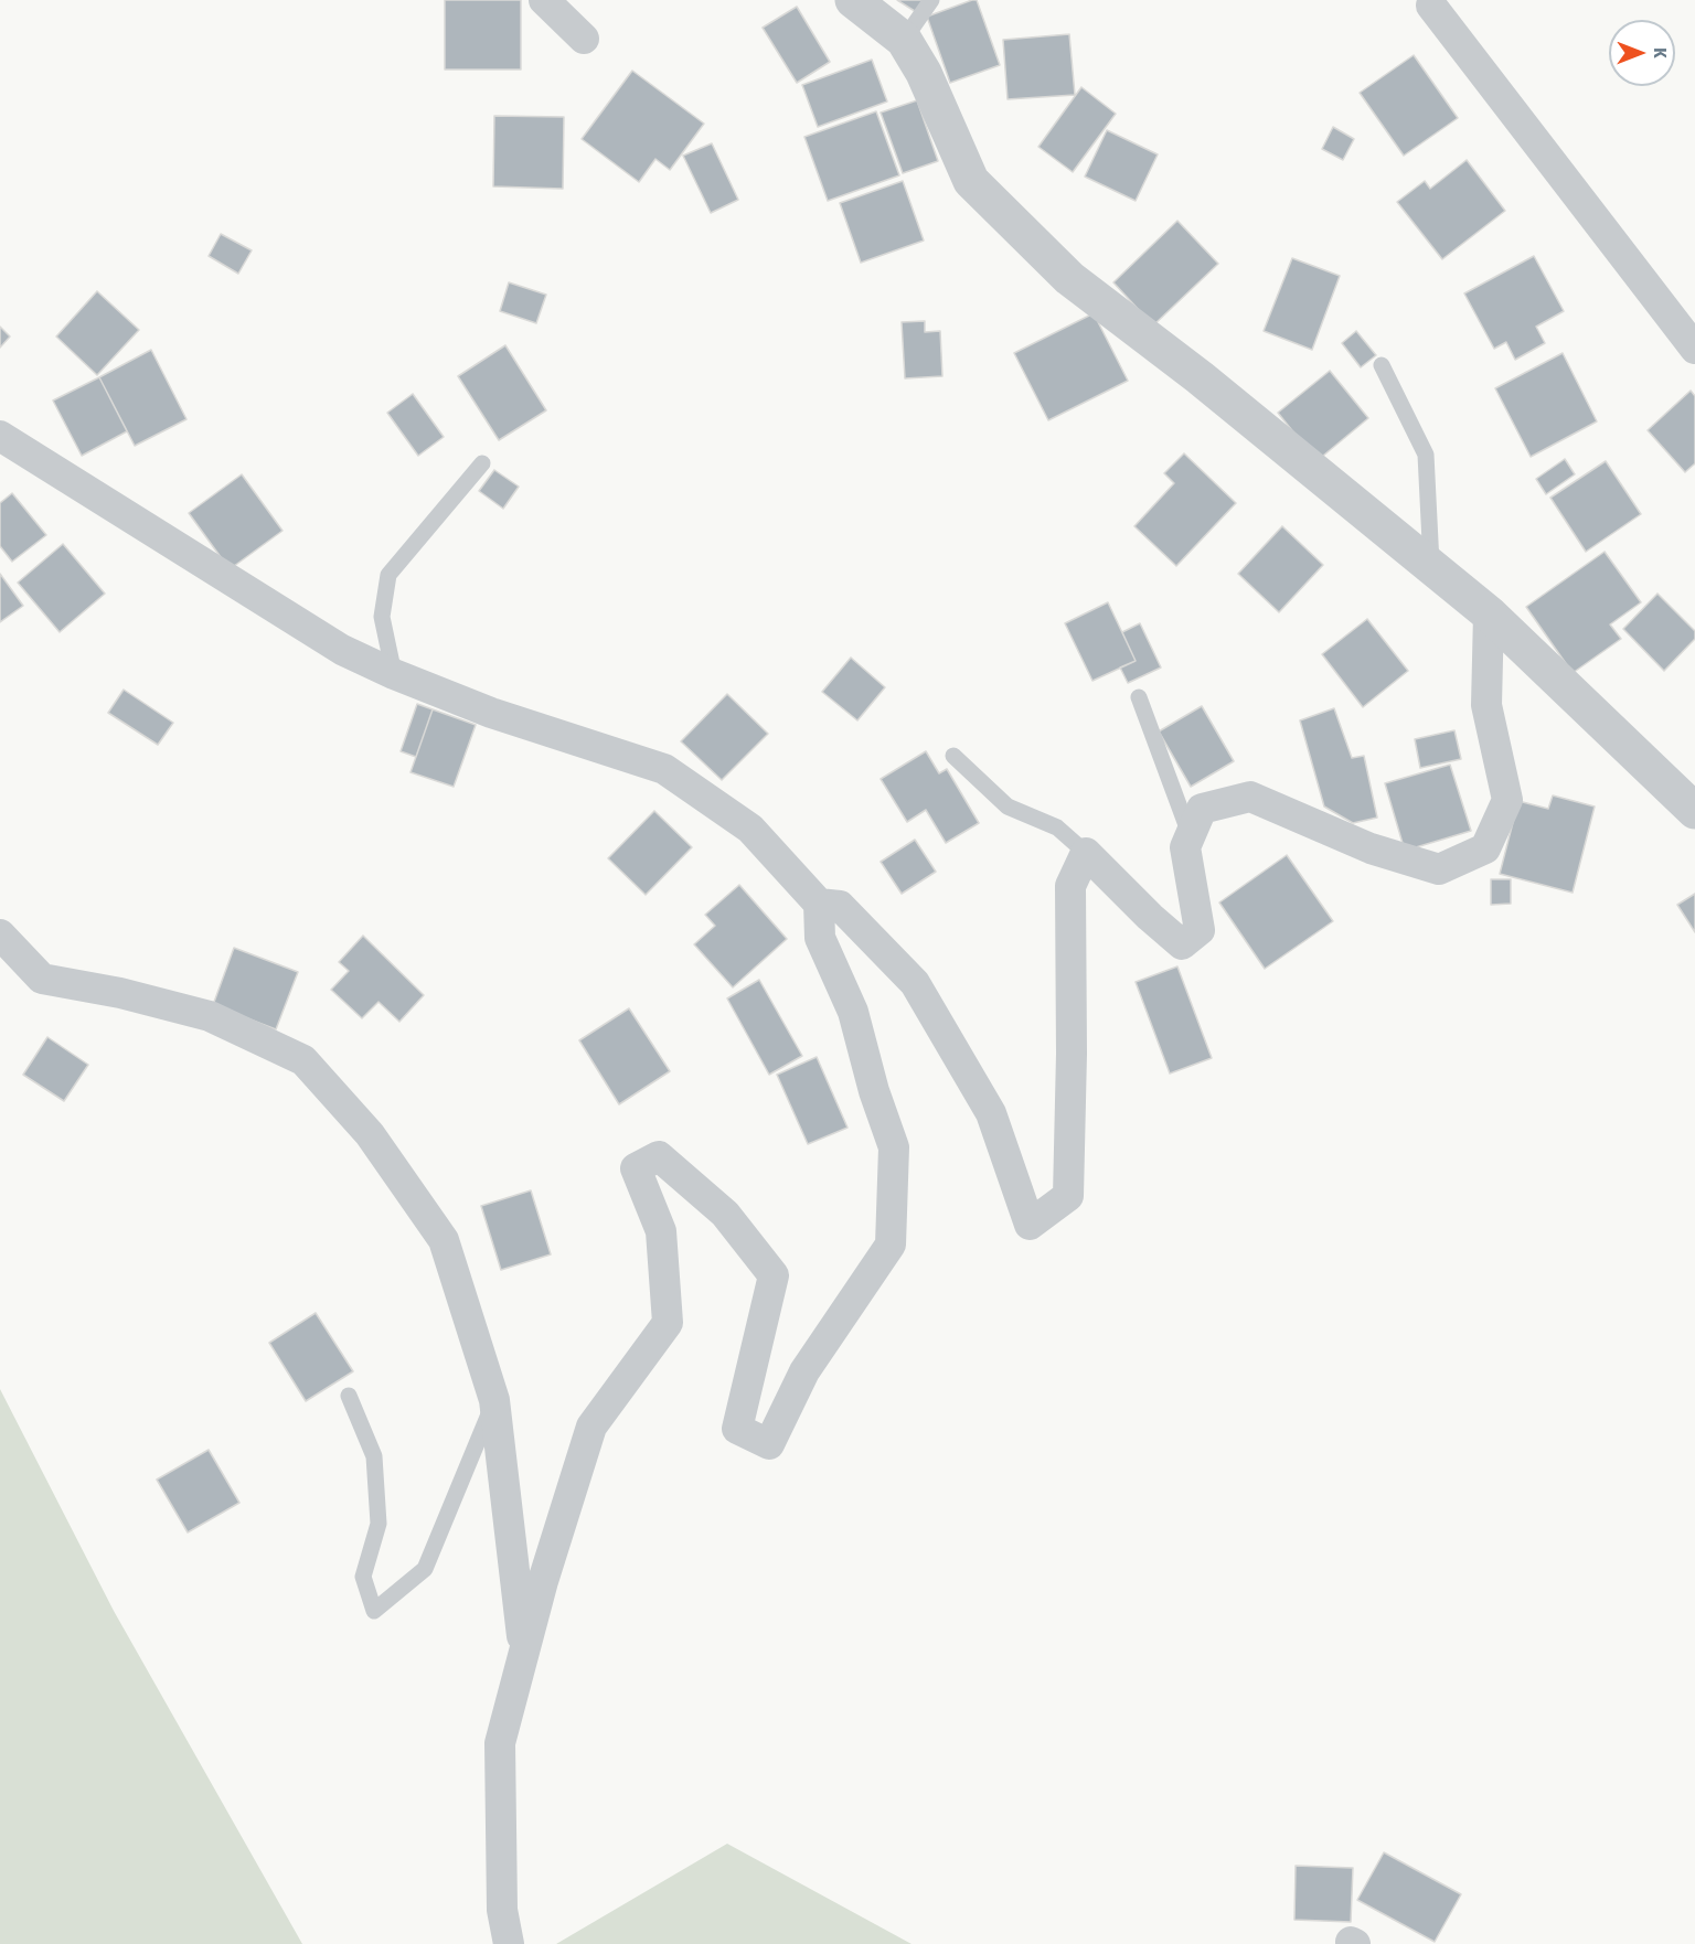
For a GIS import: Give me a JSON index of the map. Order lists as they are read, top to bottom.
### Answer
{
  "north": "right"
}
